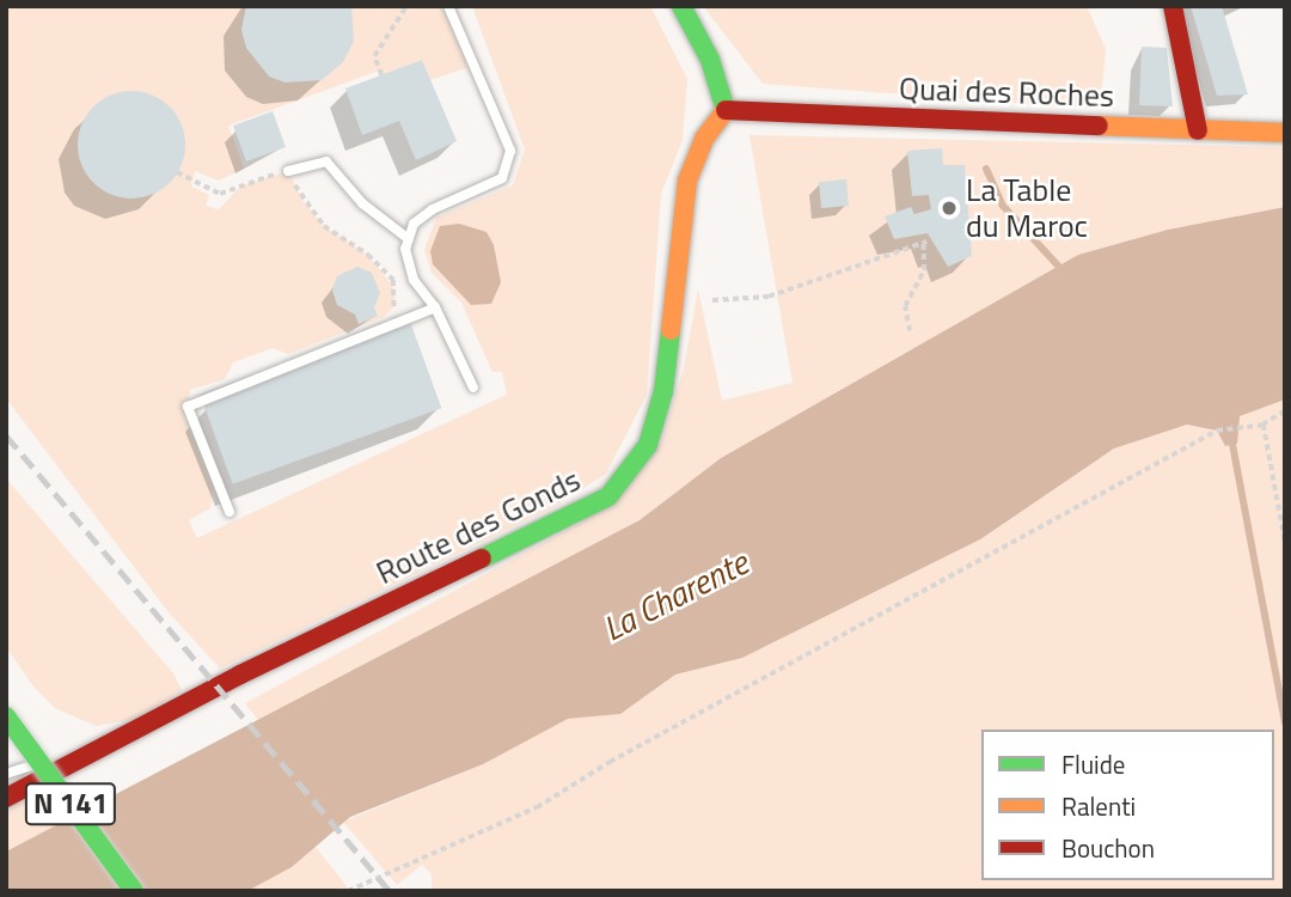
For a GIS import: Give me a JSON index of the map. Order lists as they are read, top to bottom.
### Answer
{
  "streets": {
    "main road": ["Quai des Roches", "Route des Gonds", "N 141"]
  },
  "crossings": [
    ["Quai des Roches", "Route des Gonds"]
  ],
  "water": ["La Charente"],
  "places": ["La Table du Maroc"],
  "legend": ["Fluide", "Ralenti", "Bouchon"]
}
